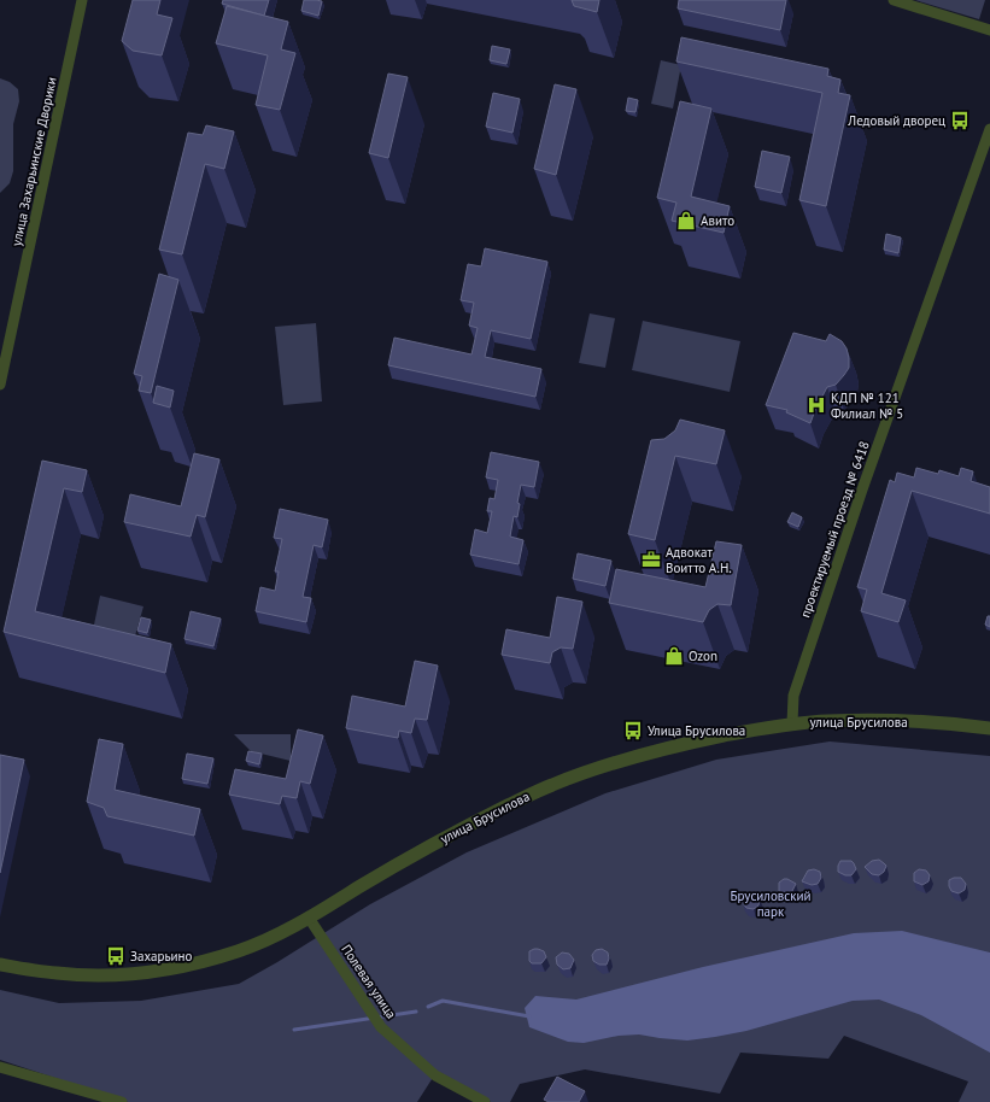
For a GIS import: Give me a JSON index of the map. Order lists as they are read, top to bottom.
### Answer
{
  "streets": {
    "street": [
      "улица Захарьинские Дворики",
      "проектируемый проезд № 6418",
      "улица Брусилова",
      "Полевая улица"
    ]
  },
  "crossings": [
    ["проектируемый проезд № 6418", "улица Брусилова"],
    ["улица Брусилова", "Полевая улица"]
  ],
  "parks": ["Брусиловский парк"],
  "places": {
    "bus stop": ["Ледовый дворец", "Улица Брусилова", "Захарьино"],
    "shop": ["Авито", "Ozon"],
    "hospital": ["КДП № 121 Филиал № 5"],
    "office": ["Адвокат Воитто А.Н."]
  }
}
